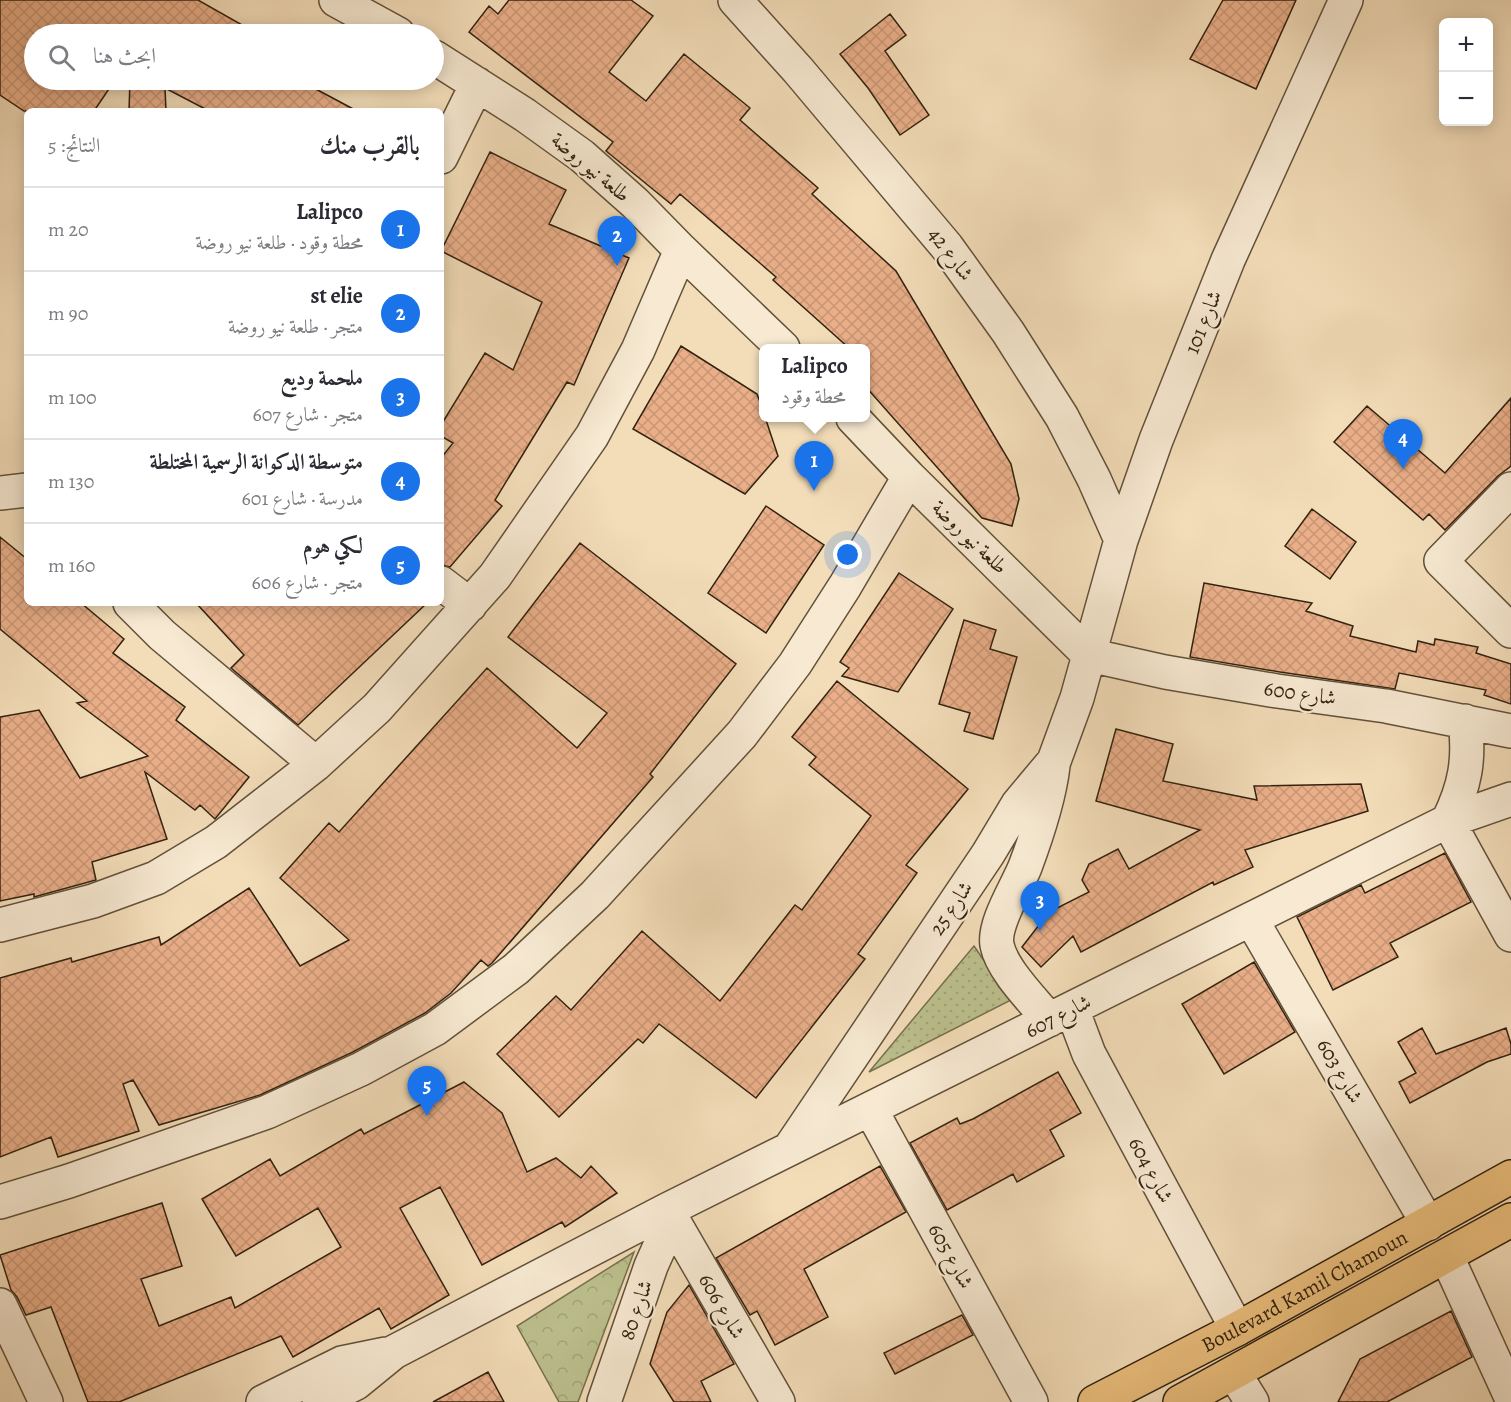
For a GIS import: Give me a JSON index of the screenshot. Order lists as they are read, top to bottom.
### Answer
{
  "streets": {
    "main road": ["Boulevard Kamil Chamoun"],
    "street": [
      "طلعة نيو روضة",
      "شارع 42",
      "شارع 101",
      "شارع 600",
      "شارع 25",
      "شارع 607",
      "شارع 603",
      "شارع 604",
      "شارع 605",
      "شارع 606",
      "شارع 80"
    ]
  },
  "crossings": [
    ["طلعة نيو روضة", "شارع 101"],
    ["طلعة نيو روضة", "شارع 600"],
    ["طلعة نيو روضة", "شارع 25"],
    ["شارع 42", "شارع 101"],
    ["شارع 101", "شارع 600"],
    ["شارع 101", "شارع 25"],
    ["شارع 600", "شارع 25"],
    ["شارع 25", "شارع 607"],
    ["شارع 25", "شارع 604"],
    ["شارع 607", "شارع 603"],
    ["شارع 607", "شارع 604"],
    ["شارع 607", "شارع 605"],
    ["شارع 607", "شارع 606"],
    ["شارع 607", "شارع 80"],
    ["شارع 603", "Boulevard Kamil Chamoun"],
    ["شارع 604", "Boulevard Kamil Chamoun"],
    ["شارع 606", "شارع 80"]
  ],
  "page": {
    "map_buttons": ["+", "−"],
    "search": "ابحث هنا",
    "heading": ["بالقرب منك", "النتائج: 5"],
    "list": [
      {
        "mark": "1",
        "name": "Lalipco",
        "note": "محطة وقود · طلعة نيو روضة",
        "value": "20 m"
      },
      {
        "mark": "2",
        "name": "st elie",
        "note": "متجر · طلعة نيو روضة",
        "value": "90 m"
      },
      {
        "mark": "3",
        "name": "ملحمة وديع",
        "note": "متجر · شارع 607",
        "value": "100 m"
      },
      {
        "mark": "4",
        "name": "متوسطة الدكوانة الرسمية المختلطة",
        "note": "مدرسة · شارع 601",
        "value": "130 m"
      },
      {
        "mark": "5",
        "name": "لكي هوم",
        "note": "متجر · شارع 606",
        "value": "160 m"
      }
    ],
    "pins": [
      "2",
      "4",
      "1",
      "3",
      "5"
    ],
    "popup": ["Lalipco", "محطة وقود"]
  }
}
